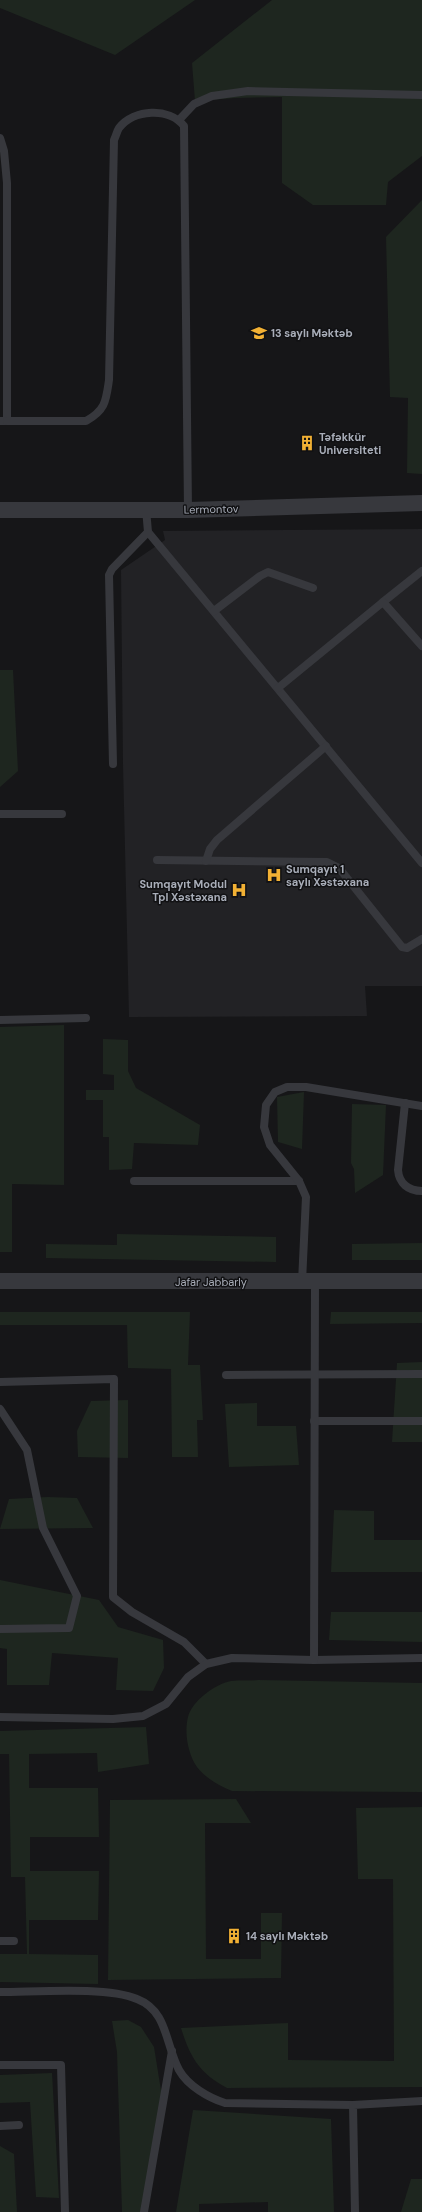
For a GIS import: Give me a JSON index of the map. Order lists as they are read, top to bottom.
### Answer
{
  "streets": {
    "street": ["Lermontov", "Jafar Jabbarly"]
  },
  "places": {
    "school or university": ["13 saylı Məktəb"],
    "building": ["Təfəkkür Universiteti", "14 saylı Məktəb"],
    "hospital": ["Sumqayıt 1 saylı Xəstəxana", "Sumqayıt Modul Tpl Xəstəxana"]
  }
}
